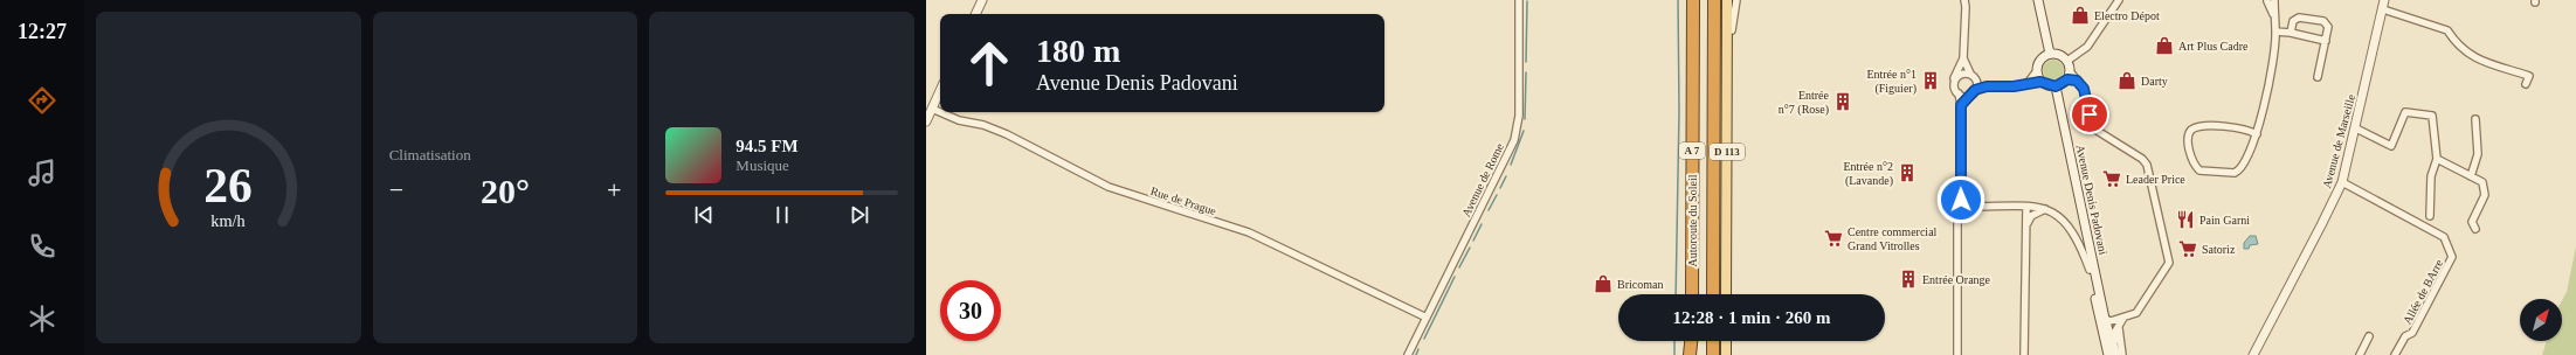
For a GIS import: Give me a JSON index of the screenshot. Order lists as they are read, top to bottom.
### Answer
{
  "streets": {
    "highway": ["A 7", "Autoroute du Soleil"],
    "main road": ["Avenue de Marseille", "D 113", "Avenue Denis Padovani"],
    "street": ["Avenue de Rome", "Rue de Prague", "Allée de BArre"]
  },
  "crossings": [
    ["Avenue de Marseille", "Allée de BArre"],
    ["Avenue de Rome", "Rue de Prague"]
  ],
  "places": {
    "shop": [
      "Electro Dépot",
      "Art Plus Cadre",
      "Darty",
      "Bricoman"
    ],
    "building": [
      "Entrée n°1 (Figuier)",
      "Entrée n°7 (Rose)",
      "Entrée n°2 (Lavande)",
      "Entrée Orange"
    ],
    "supermarket": ["Leader Price", "Centre commercial Grand Vitrolles", "Satoriz"],
    "restaurant": ["Pain Garni"]
  },
  "north": "top right",
  "page": {
    "tabs": "12:27",
    "tile": "Climatisation",
    "turn": ["180 m", "Avenue Denis Padovani"],
    "song": ["94.5 FM", "Musique"],
    "heat": ["−", "20°", "+"],
    "limit": "30",
    "trip": "12:28 · 1 min · 260 m",
    "gauge": ["26", "km/h"]
  }
}
